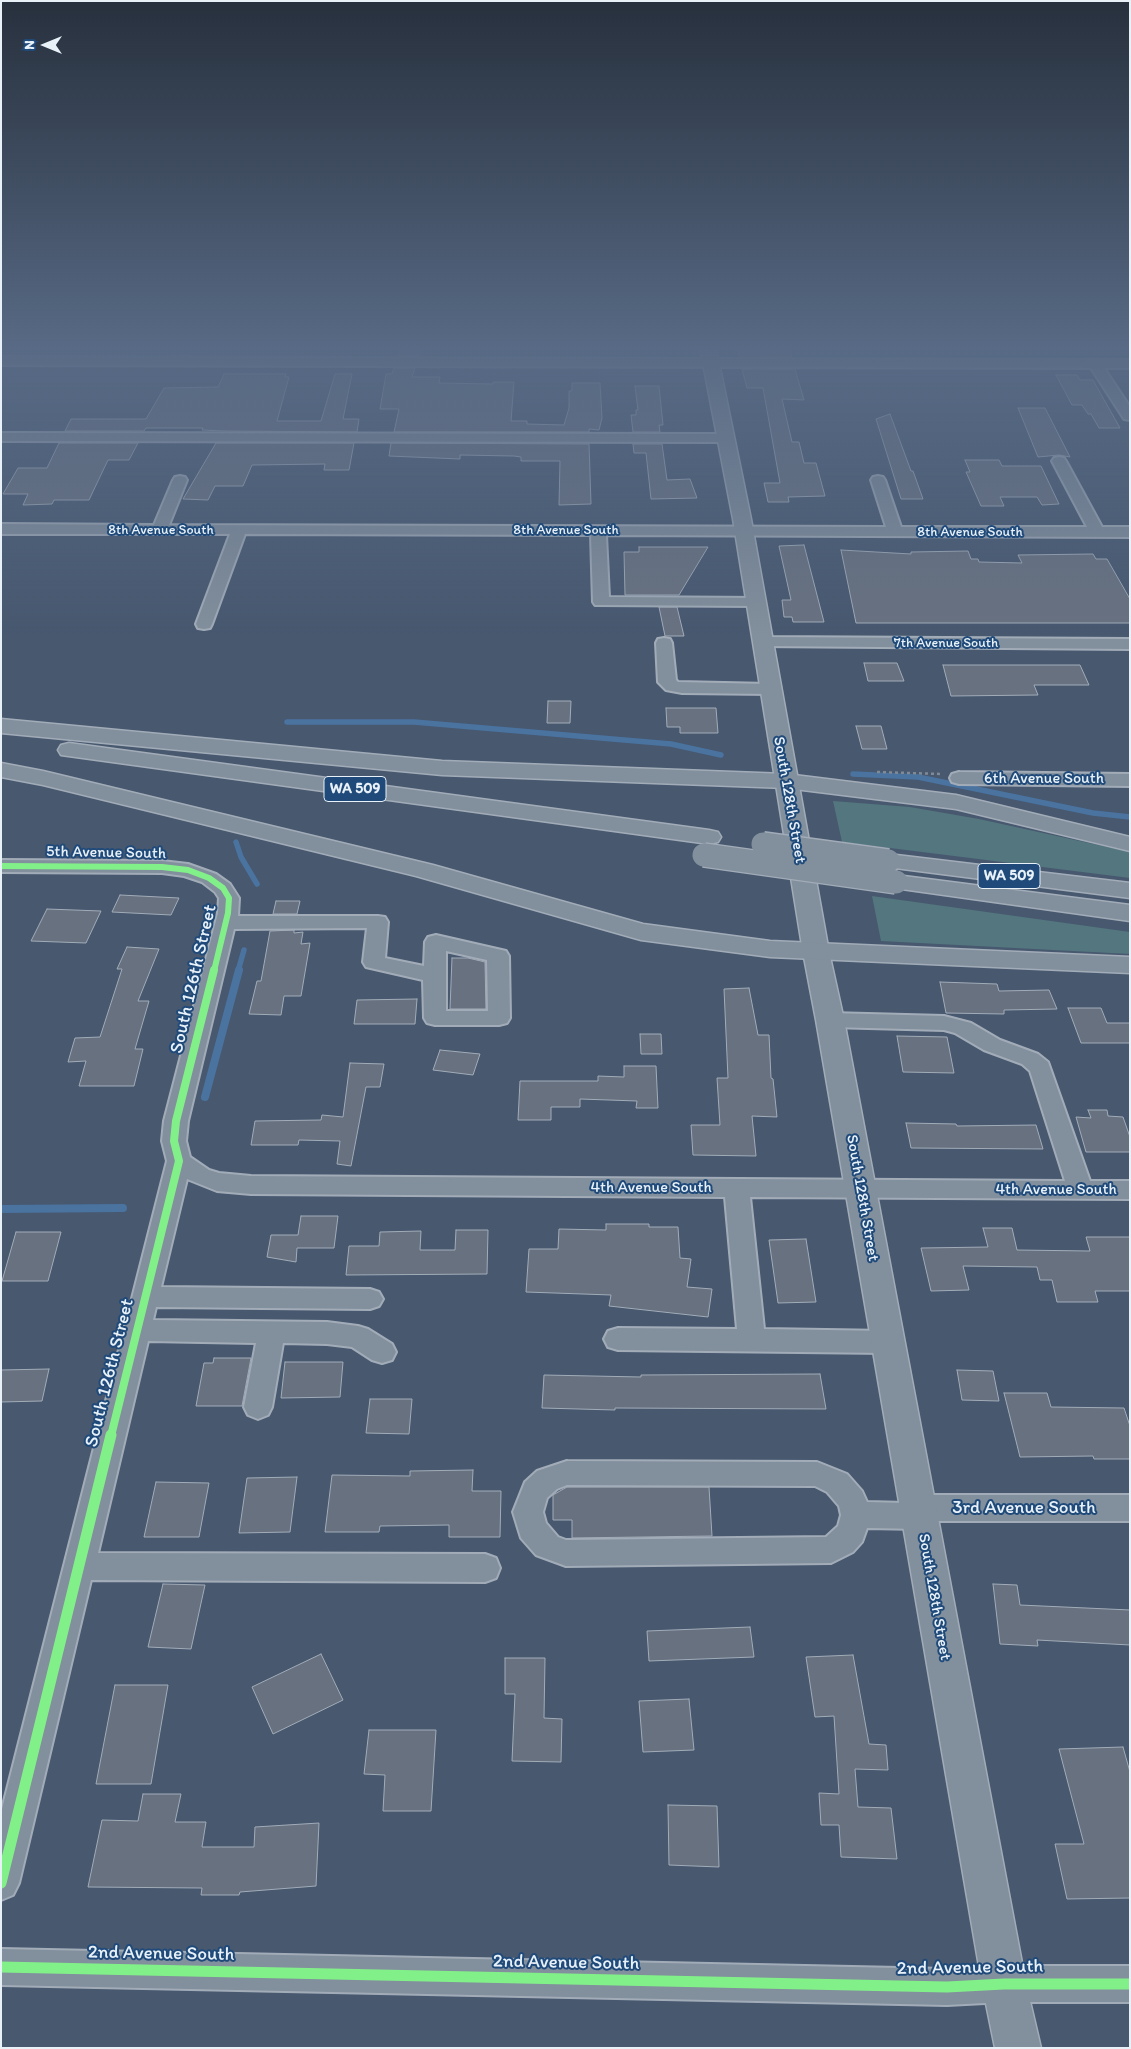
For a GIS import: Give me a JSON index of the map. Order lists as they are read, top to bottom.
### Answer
{
  "streets": {
    "main road": ["WA 509", "South 128th Street"],
    "street": [
      "8th Avenue South",
      "7th Avenue South",
      "6th Avenue South",
      "5th Avenue South",
      "South 126th Street",
      "4th Avenue South",
      "3rd Avenue South",
      "2nd Avenue South"
    ]
  },
  "crossings": [
    ["8th Avenue South", "South 128th Street"],
    ["7th Avenue South", "South 128th Street"],
    ["South 128th Street", "4th Avenue South"],
    ["South 128th Street", "3rd Avenue South"],
    ["South 128th Street", "2nd Avenue South"],
    ["5th Avenue South", "South 126th Street"],
    ["South 126th Street", "4th Avenue South"]
  ],
  "north": "left"
}
